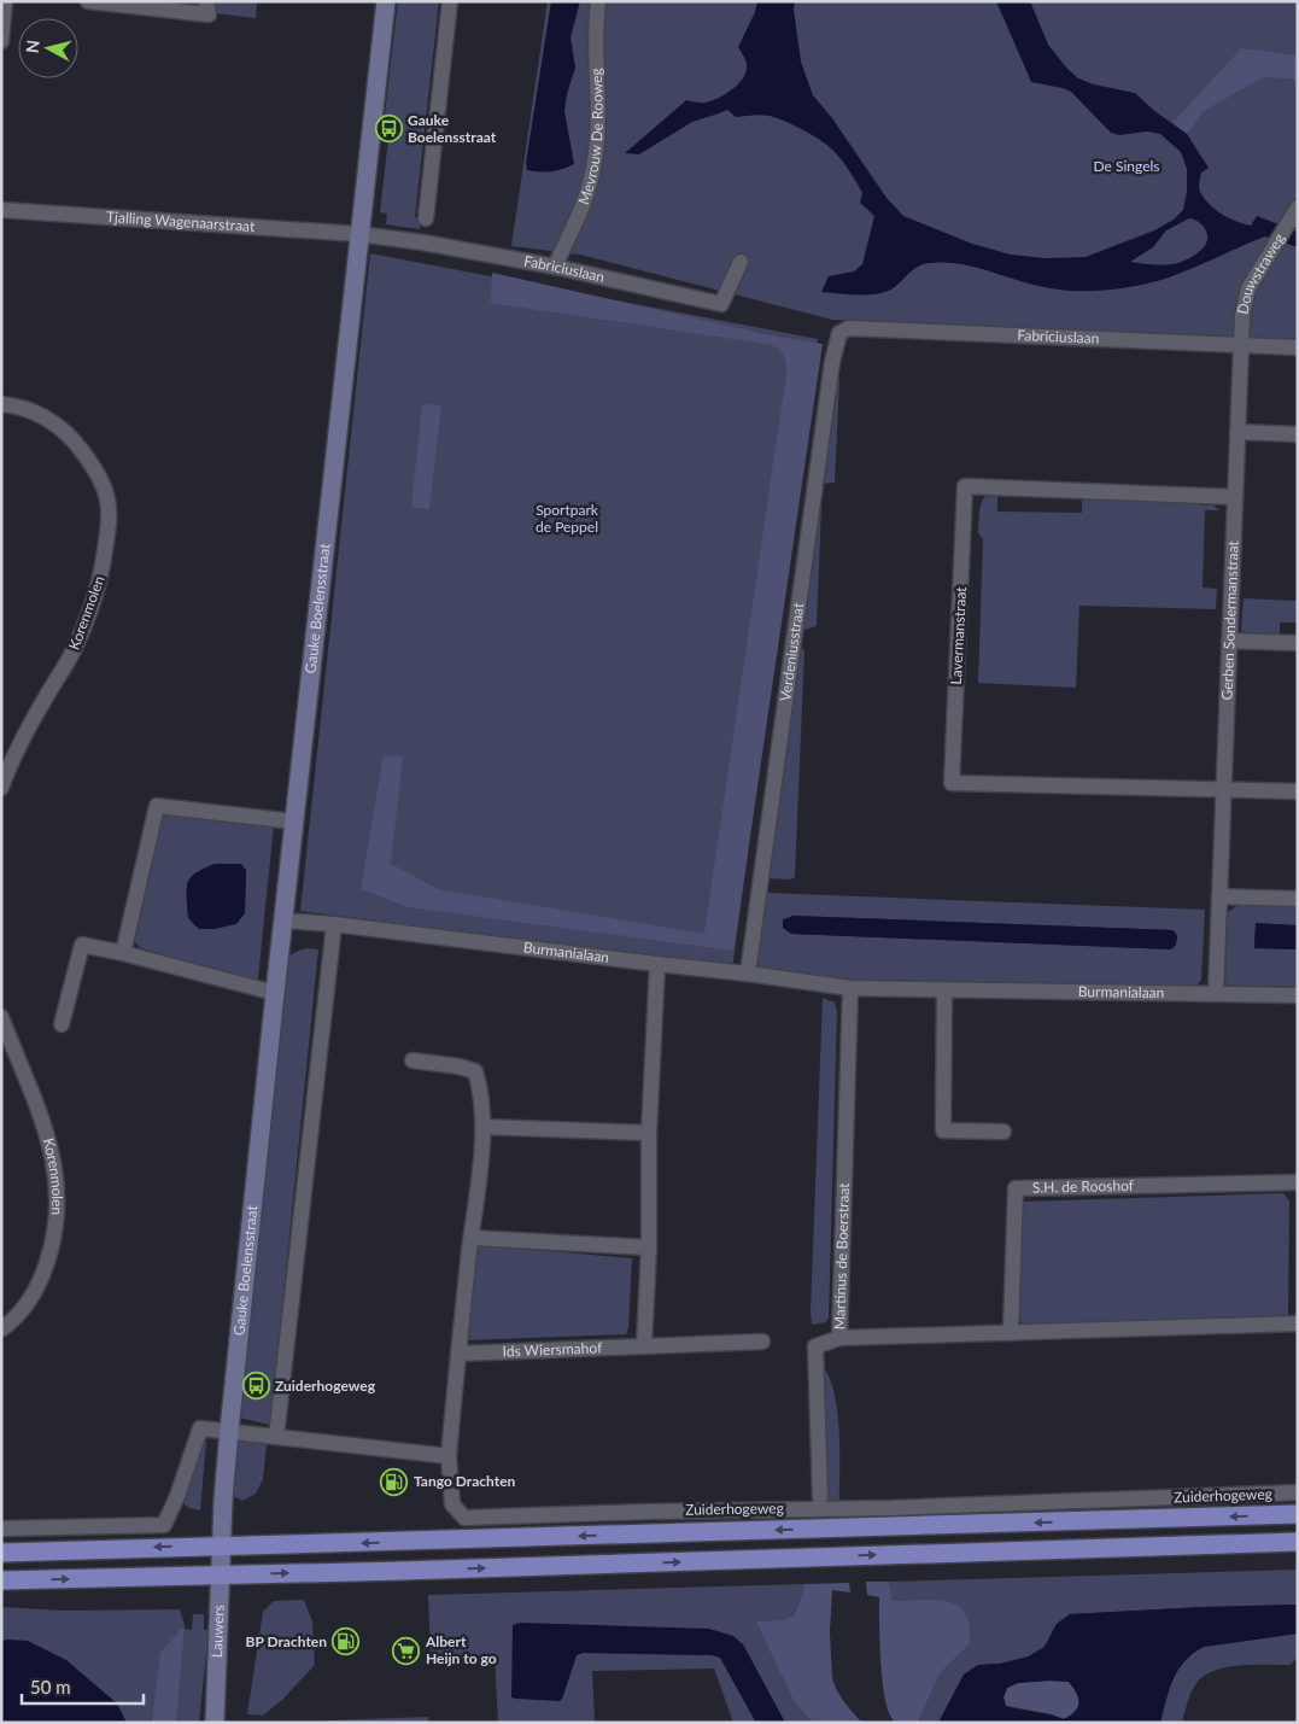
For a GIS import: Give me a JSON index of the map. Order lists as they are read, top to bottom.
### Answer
{
  "streets": {
    "main road": ["Gauke Boelensstraat", "Zuiderhogeweg", "Lauwers"],
    "street": [
      "Mevrouw De Rooweg",
      "Tjalling Wagenaarstraat",
      "Fabriciuslaan",
      "Douwstraweg",
      "Korenmolen",
      "Gerben Sondermanstraat",
      "Lavermanstraat",
      "Verdeniusstraat",
      "Burmanialaan",
      "S.H. de Rooshof",
      "Martinus de Boerstraat",
      "Ids Wiersmahof"
    ]
  },
  "crossings": [
    ["Mevrouw De Rooweg", "Fabriciuslaan"],
    ["Tjalling Wagenaarstraat", "Fabriciuslaan"],
    ["Tjalling Wagenaarstraat", "Gauke Boelensstraat"],
    ["Fabriciuslaan", "Douwstraweg"],
    ["Fabriciuslaan", "Gauke Boelensstraat"],
    ["Fabriciuslaan", "Gerben Sondermanstraat"],
    ["Fabriciuslaan", "Verdeniusstraat"],
    ["Douwstraweg", "Gerben Sondermanstraat"],
    ["Gauke Boelensstraat", "Burmanialaan"],
    ["Gauke Boelensstraat", "Zuiderhogeweg"],
    ["Gerben Sondermanstraat", "Lavermanstraat"],
    ["Gerben Sondermanstraat", "Burmanialaan"],
    ["Verdeniusstraat", "Burmanialaan"],
    ["Burmanialaan", "Martinus de Boerstraat"]
  ],
  "parks": ["De Singels", "Sportpark de Peppel"],
  "places": {
    "bus stop": ["Gauke Boelensstraat", "Zuiderhogeweg"],
    "fuel station": ["Tango Drachten", "BP Drachten"],
    "supermarket": ["Albert Heijn to go"]
  },
  "scale_bar": "50 m",
  "north": "left"
}
